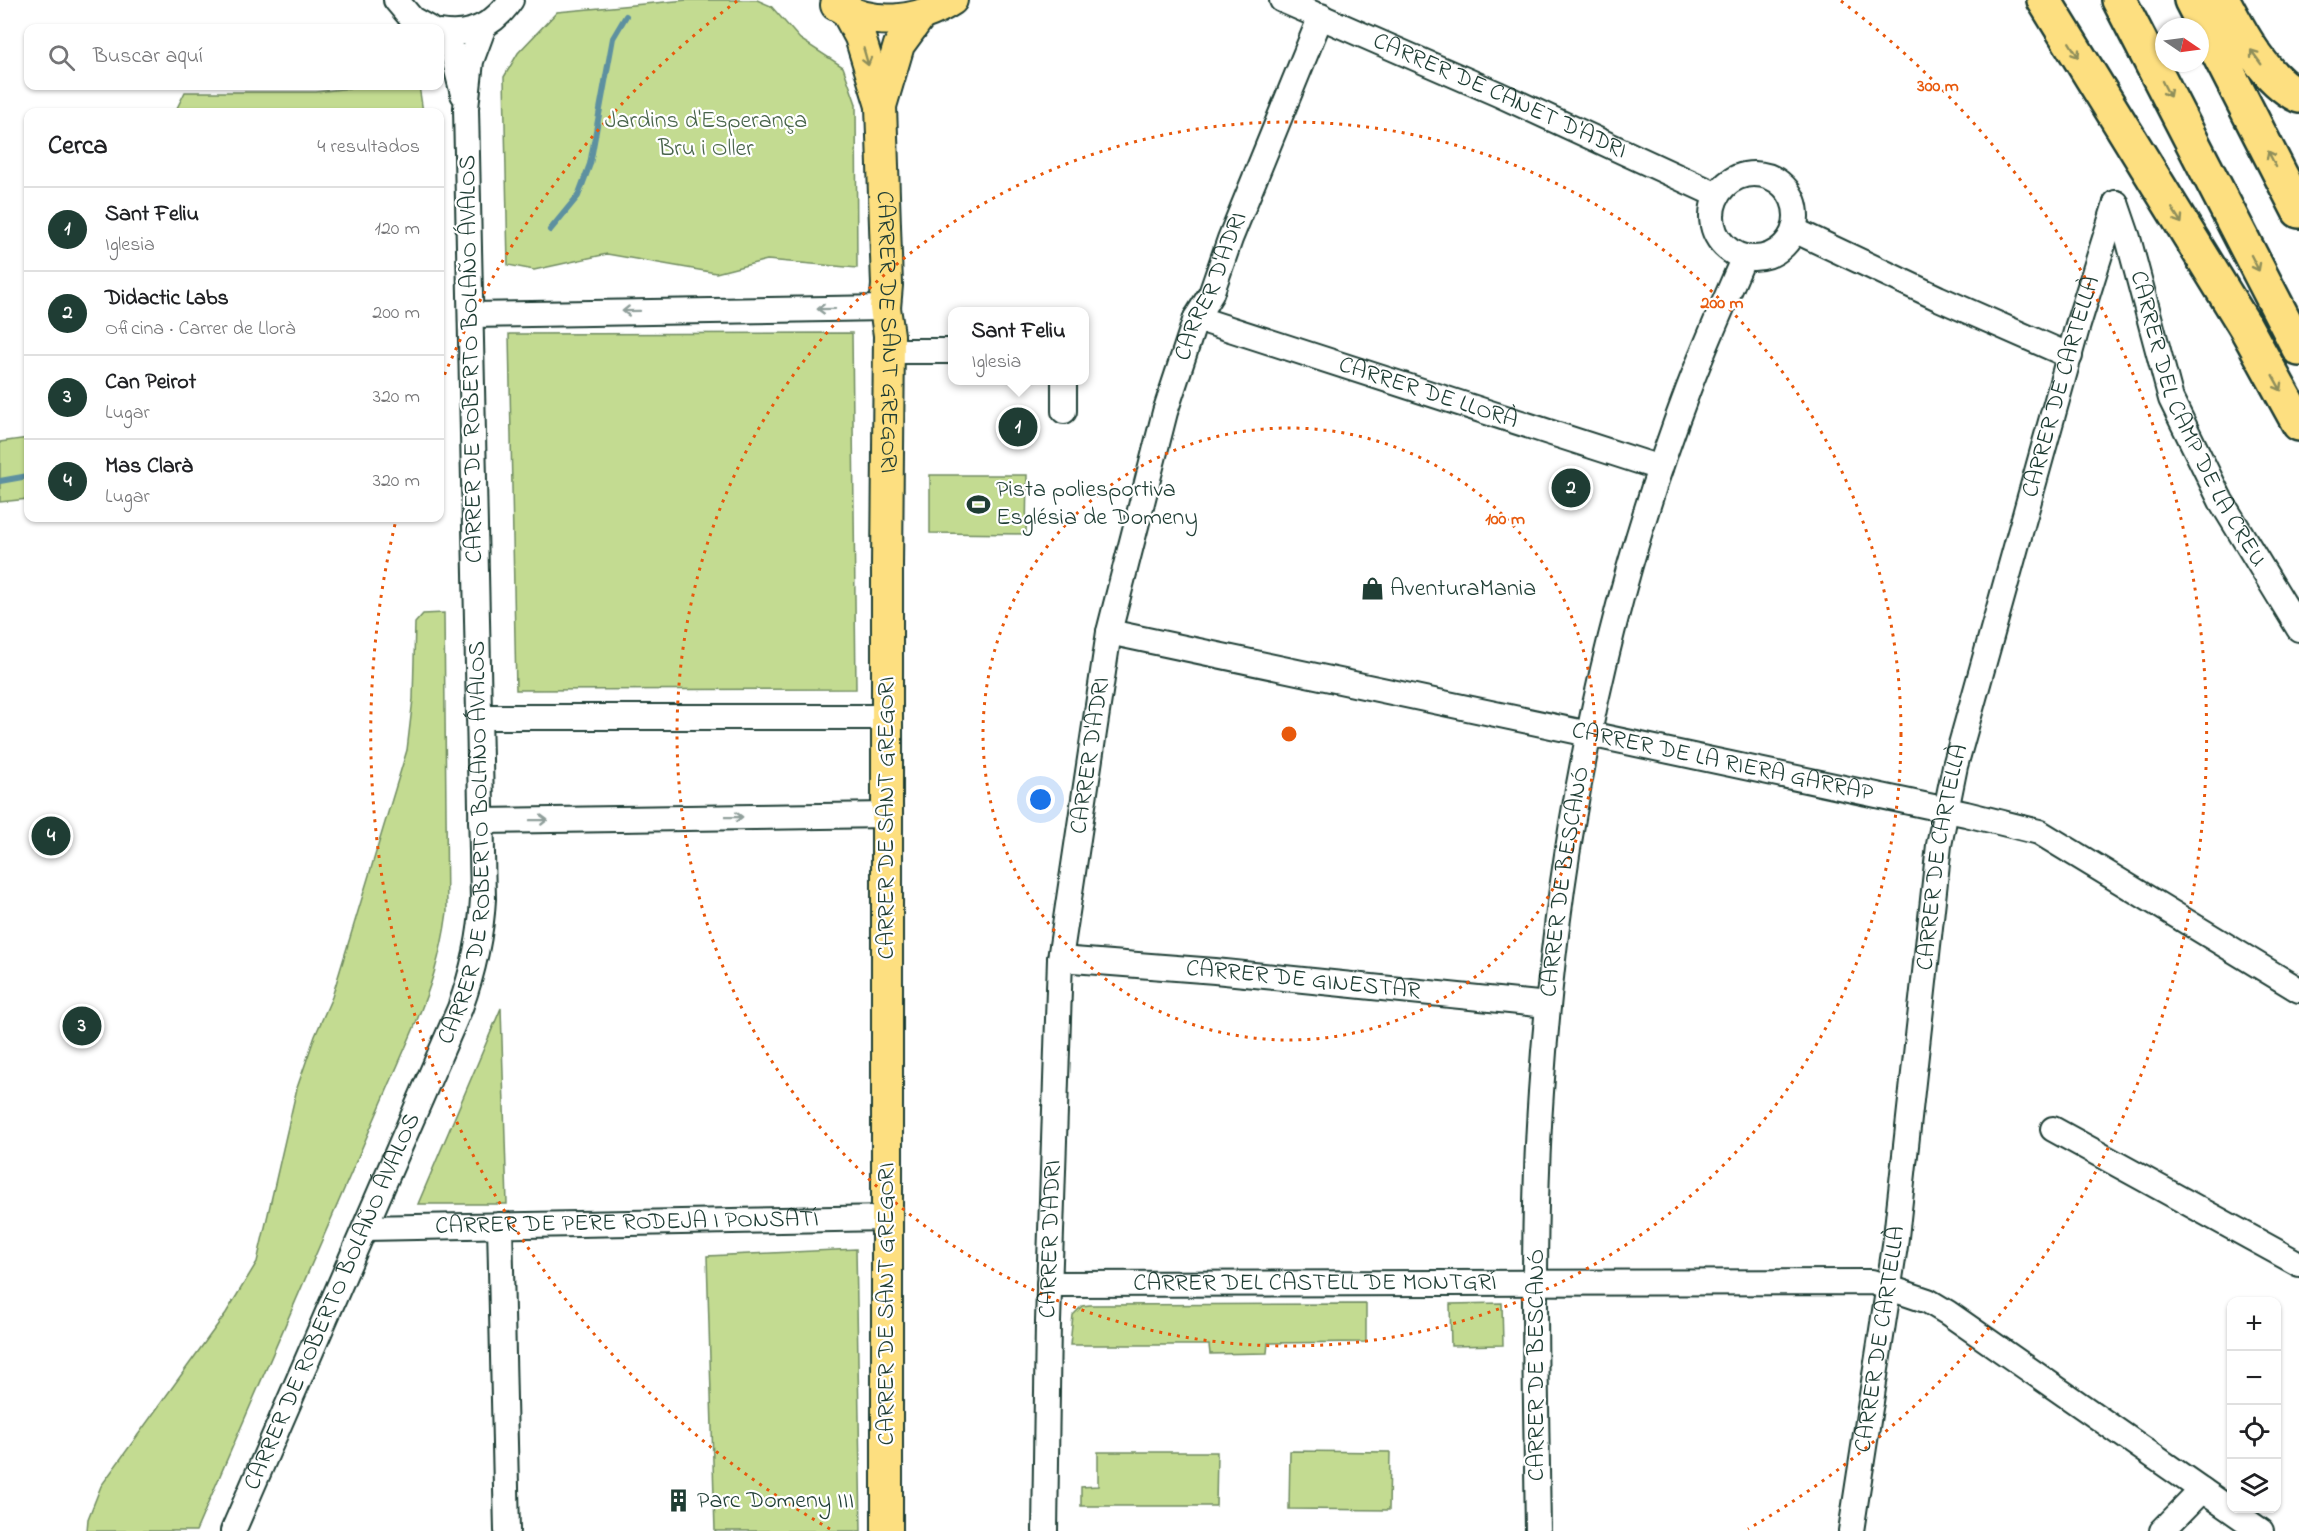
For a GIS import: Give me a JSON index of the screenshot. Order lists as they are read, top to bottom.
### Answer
{
  "streets": {
    "main road": ["CARRER DE SANT GREGORI"],
    "street": [
      "CARRER DE CANET D'ADRI",
      "CARRER D'ADRI",
      "CARRER DE ROBERTO BOLAÑO ÁVALOS",
      "CARRER DE CARTELLÀ",
      "CARRER DE LLORÀ",
      "CARRER DEL CAMP DE LA CREU",
      "CARRER DE LA RIERA GARRAP",
      "CARRER DE BESCANÓ",
      "CARRER DE GINESTAR",
      "CARRER DE PERE RODEJA I PONSATÍ",
      "CARRER DEL CASTELL DE MONTGRÍ"
    ]
  },
  "crossings": [
    ["CARRER DE CANET D'ADRI", "CARRER D'ADRI"],
    ["CARRER DE CANET D'ADRI", "CARRER DE BESCANÓ"],
    ["CARRER D'ADRI", "CARRER DE LLORÀ"],
    ["CARRER D'ADRI", "CARRER DE LA RIERA GARRAP"],
    ["CARRER D'ADRI", "CARRER DE GINESTAR"],
    ["CARRER D'ADRI", "CARRER DEL CASTELL DE MONTGRÍ"],
    ["CARRER DE SANT GREGORI", "CARRER DE PERE RODEJA I PONSATÍ"],
    ["CARRER DE ROBERTO BOLAÑO ÁVALOS", "CARRER DE PERE RODEJA I PONSATÍ"],
    ["CARRER DE CARTELLÀ", "CARRER DEL CAMP DE LA CREU"],
    ["CARRER DE CARTELLÀ", "CARRER DE LA RIERA GARRAP"],
    ["CARRER DE CARTELLÀ", "CARRER DEL CASTELL DE MONTGRÍ"],
    ["CARRER DE LLORÀ", "CARRER DE BESCANÓ"],
    ["CARRER DE LA RIERA GARRAP", "CARRER DE BESCANÓ"],
    ["CARRER DE BESCANÓ", "CARRER DE GINESTAR"],
    ["CARRER DE BESCANÓ", "CARRER DEL CASTELL DE MONTGRÍ"]
  ],
  "parks": ["Jardins d'Esperança Bru i Oller"],
  "places": {
    "sports": ["Pista poliesportiva Església de Domeny"],
    "shop": ["AventuraMania"],
    "building": ["Parc Domeny III"]
  },
  "north": "right",
  "page": {
    "search": "Buscar aquí",
    "heading": ["Cerca", "4 resultados"],
    "list": [
      {
        "mark": "1",
        "name": "Sant Feliu",
        "note": "Iglesia",
        "value": "120 m"
      },
      {
        "mark": "2",
        "name": "Didactic Labs",
        "note": "Oficina · Carrer de Llorà",
        "value": "200 m"
      },
      {
        "mark": "3",
        "name": "Can Peirot",
        "note": "Lugar",
        "value": "320 m"
      },
      {
        "mark": "4",
        "name": "Mas Clarà",
        "note": "Lugar",
        "value": "320 m"
      }
    ],
    "popup": ["Sant Feliu", "Iglesia"],
    "pins": [
      "1",
      "2",
      "4",
      "3"
    ],
    "map_buttons": ["+", "−"]
  },
  "rings": ["300 m", "200 m", "100 m"]
}
